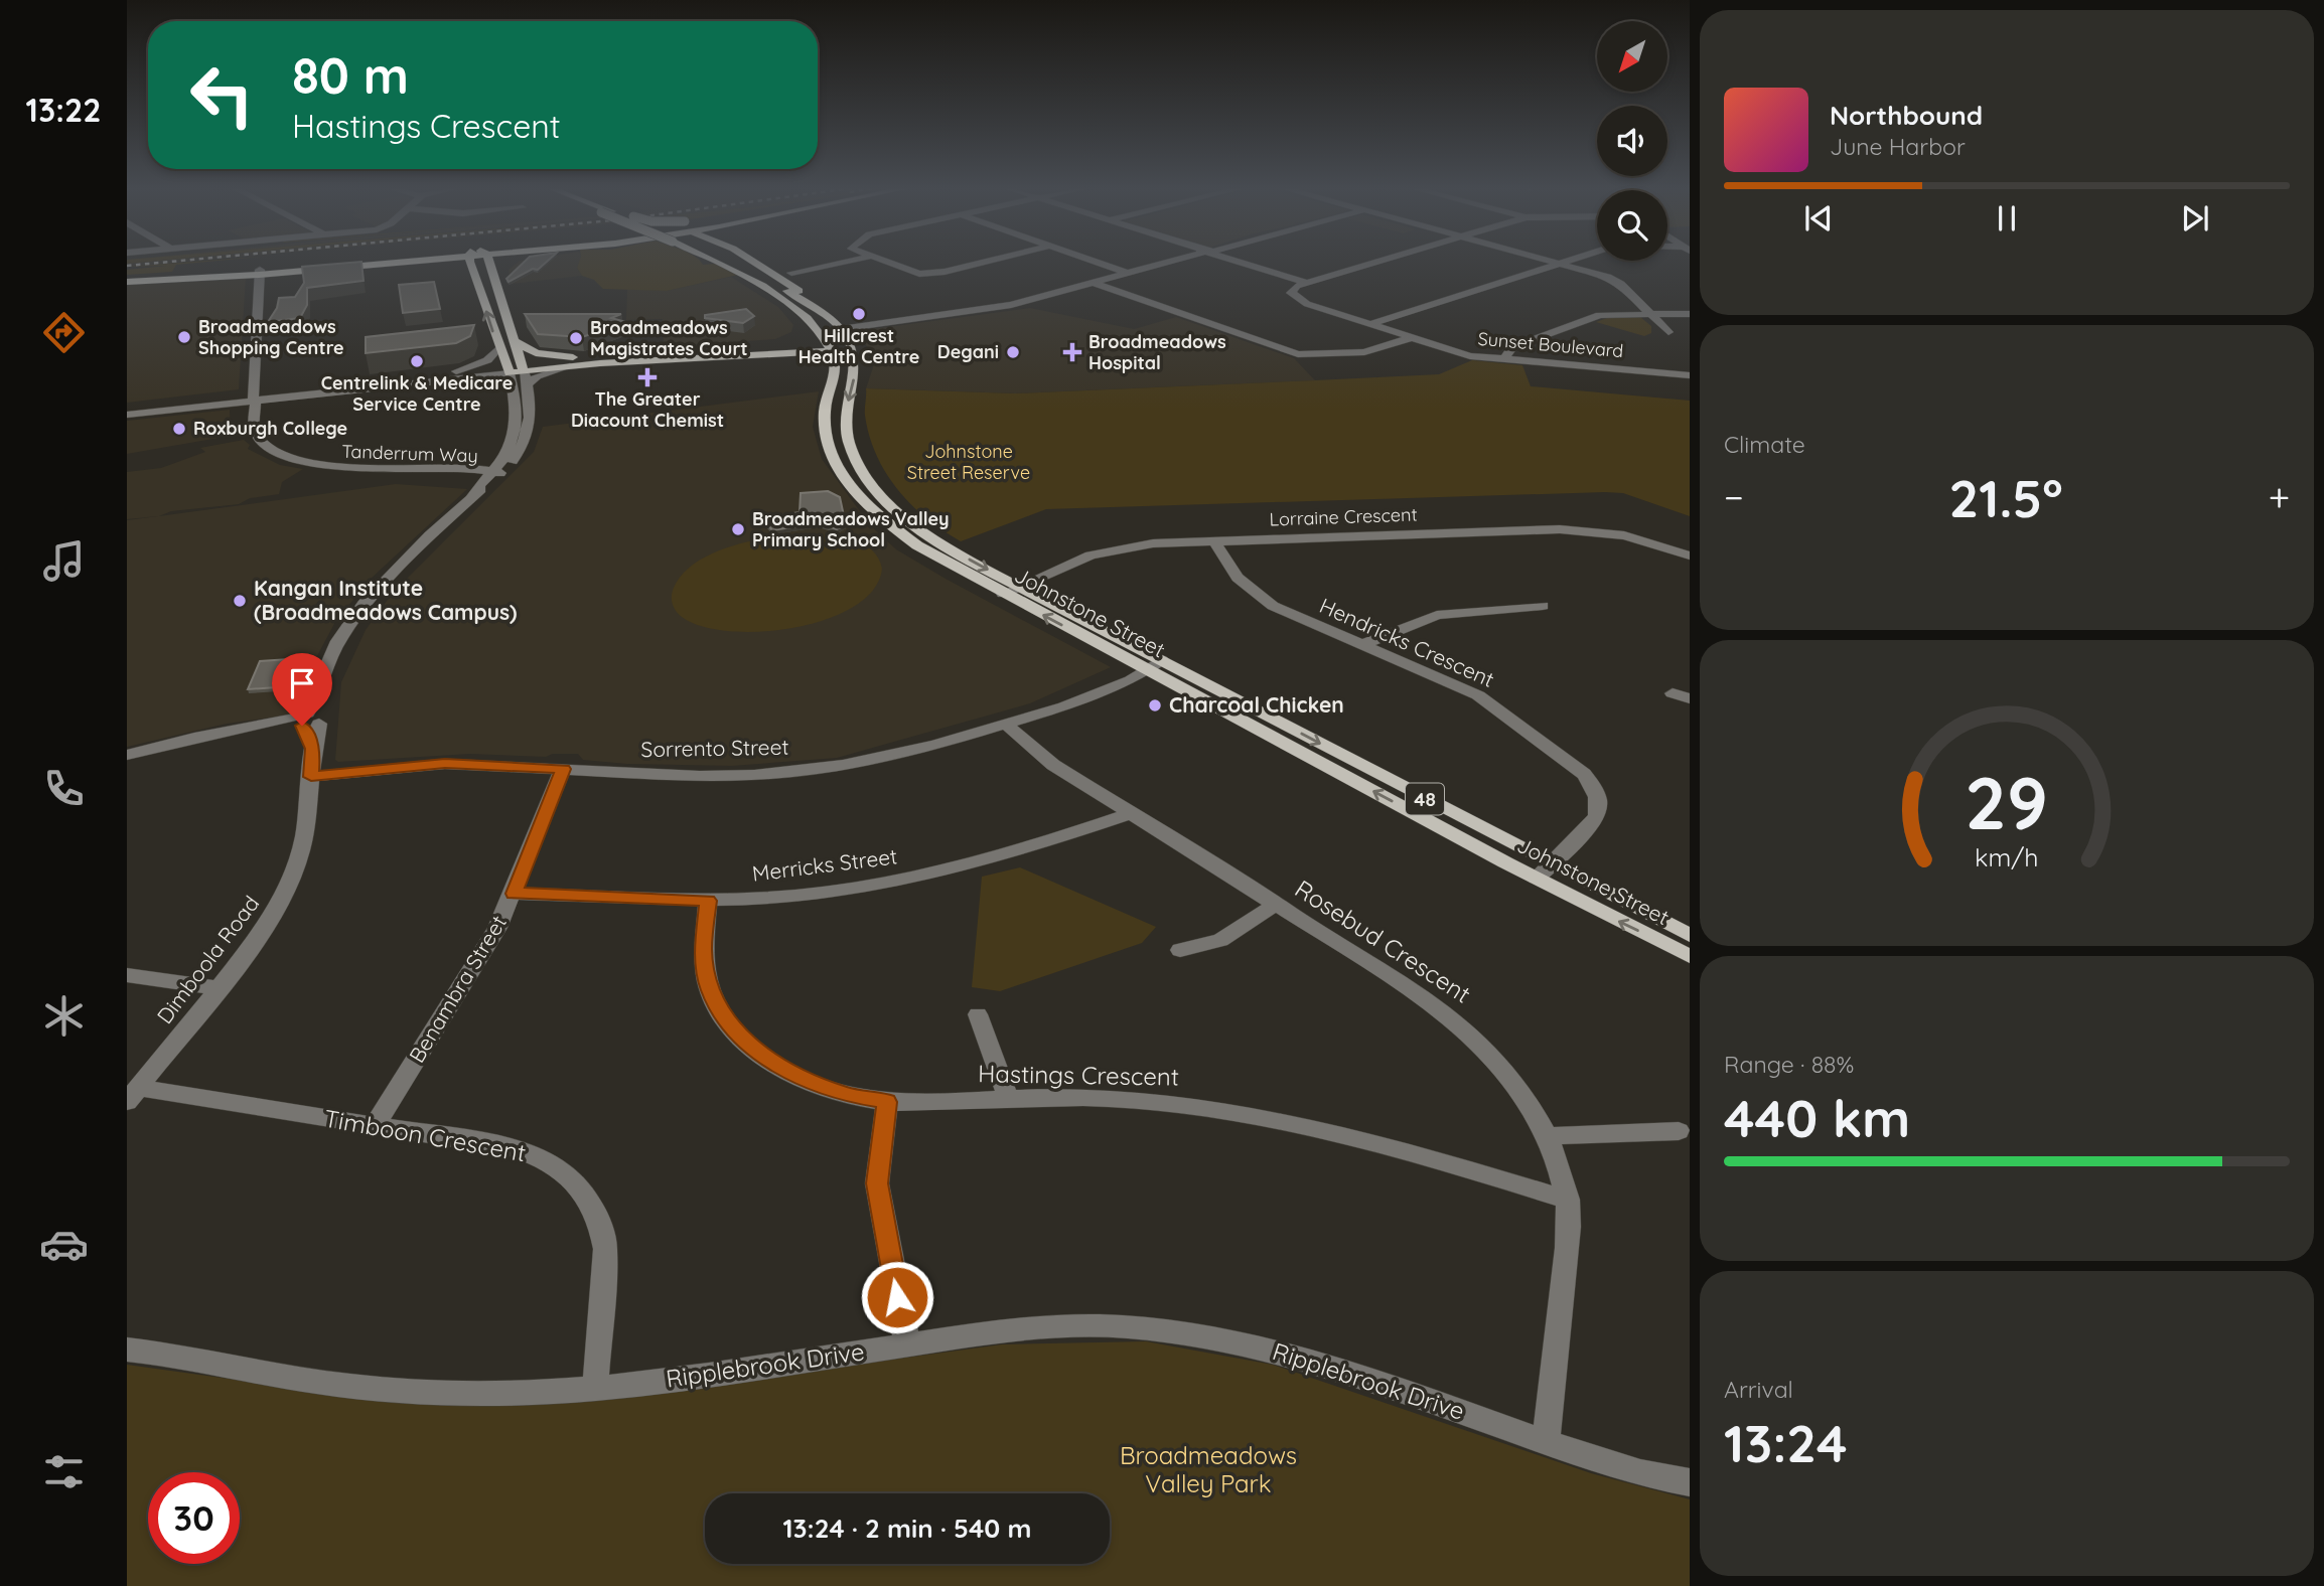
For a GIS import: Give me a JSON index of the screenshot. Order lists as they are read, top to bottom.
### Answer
{
  "streets": {
    "main road": ["Johnstone Street", "48"],
    "street": [
      "Sunset Boulevard",
      "Tanderrum Way",
      "Lorraine Crescent",
      "Hendricks Crescent",
      "Sorrento Street",
      "Merricks Street",
      "Rosebud Crescent",
      "Dimboola Road",
      "Benambra Street",
      "Hastings Crescent",
      "Timboon Crescent",
      "Ripplebrook Drive"
    ]
  },
  "crossings": [
    ["Lorraine Crescent", "Johnstone Street"],
    ["Lorraine Crescent", "Hendricks Crescent"],
    ["Johnstone Street", "Hendricks Crescent"],
    ["Johnstone Street", "Sorrento Street"],
    ["Sorrento Street", "Rosebud Crescent"],
    ["Sorrento Street", "Dimboola Road"],
    ["Sorrento Street", "Benambra Street"],
    ["Merricks Street", "Rosebud Crescent"],
    ["Merricks Street", "Benambra Street"],
    ["Merricks Street", "Hastings Crescent"],
    ["Rosebud Crescent", "Hastings Crescent"],
    ["Rosebud Crescent", "Ripplebrook Drive"],
    ["Dimboola Road", "Timboon Crescent"],
    ["Benambra Street", "Timboon Crescent"],
    ["Timboon Crescent", "Ripplebrook Drive"]
  ],
  "parks": ["Johnstone Street Reserve", "Broadmeadows Valley Park"],
  "places": {
    "other": [
      "Hillcrest Health Centre",
      "Broadmeadows Shopping Centre",
      "Broadmeadows Magistrates Court",
      "Degani",
      "Centrelink & Medicare Service Centre",
      "Roxburgh College",
      "Broadmeadows Valley Primary School",
      "Kangan Institute (Broadmeadows Campus)",
      "Charcoal Chicken"
    ],
    "health": ["Broadmeadows Hospital", "The Greater Diacount Chemist"]
  },
  "north": "bottom left",
  "page": {
    "tabs": "13:22",
    "turn": ["80 m", "Hastings Crescent"],
    "song": ["Northbound", "June Harbor"],
    "tile": [
      "Climate",
      ["Range · 88%", "440 km"],
      ["Arrival", "13:24"]
    ],
    "heat": ["−", "21.5°", "+"],
    "limit": "30",
    "trip": "13:24 · 2 min · 540 m",
    "gauge": ["29", "km/h"]
  }
}
